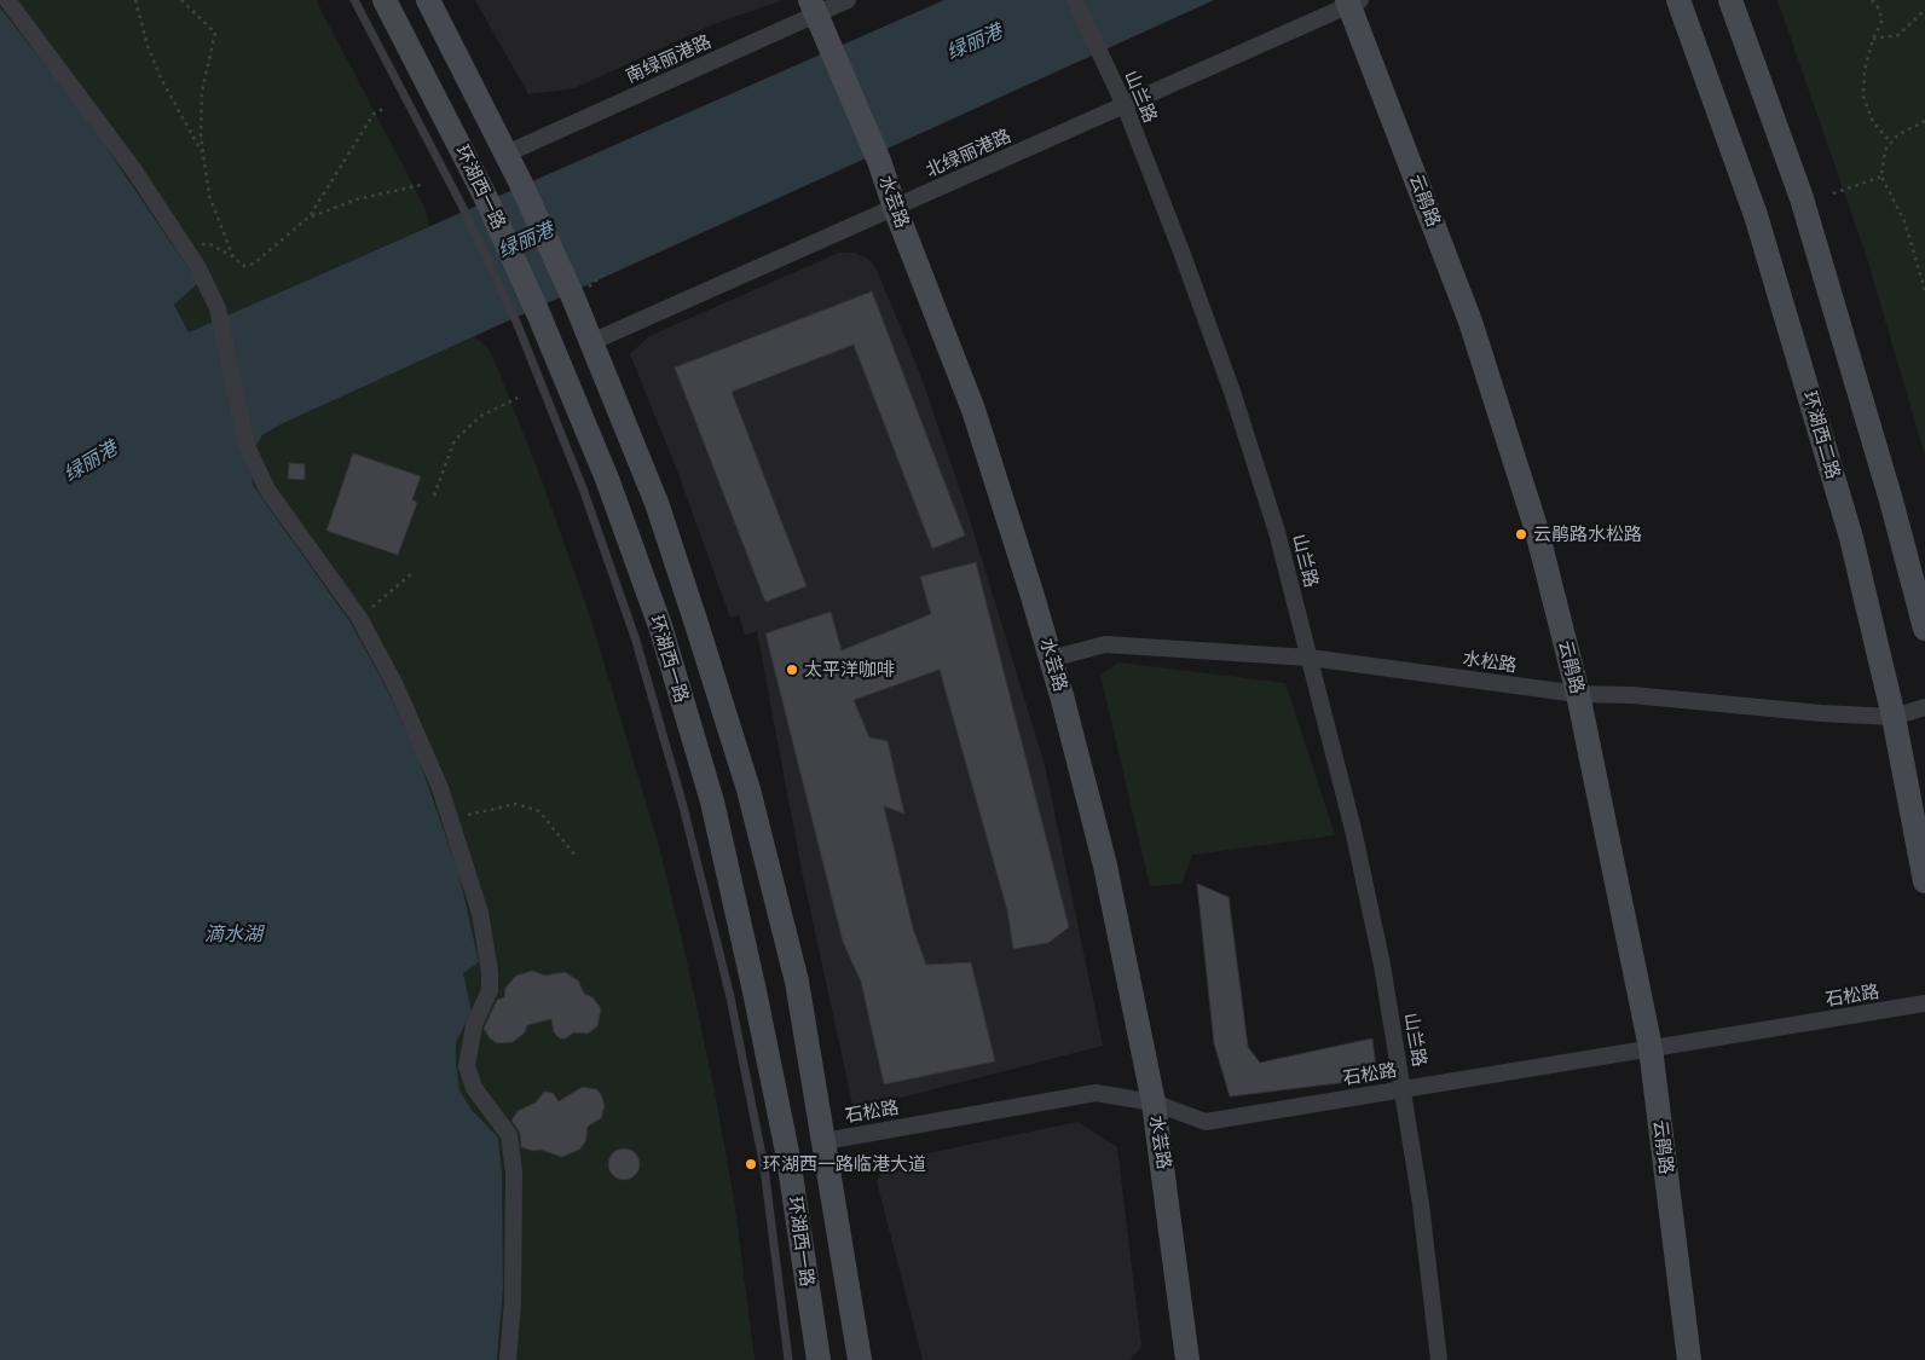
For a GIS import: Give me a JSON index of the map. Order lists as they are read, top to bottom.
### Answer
{
  "streets": {
    "main road": [
      "环湖西一路",
      "云鹃路",
      "水芸路",
      "环湖西二路"
    ],
    "street": [
      "南绿丽港路",
      "山兰路",
      "北绿丽港路",
      "水松路",
      "石松路"
    ]
  },
  "crossings": [
    ["南绿丽港路", "环湖西一路"],
    ["南绿丽港路", "水芸路"],
    ["山兰路", "北绿丽港路"],
    ["山兰路", "水松路"],
    ["山兰路", "石松路"],
    ["北绿丽港路", "环湖西一路"],
    ["北绿丽港路", "云鹃路"],
    ["北绿丽港路", "水芸路"],
    ["环湖西一路", "石松路"],
    ["云鹃路", "水松路"],
    ["云鹃路", "石松路"],
    ["水芸路", "水松路"],
    ["水芸路", "石松路"],
    ["环湖西二路", "水松路"]
  ],
  "water": ["绿丽港", "滴水湖"],
  "places": ["云鹃路水松路", "太平洋咖啡", "环湖西一路临港大道"]
}
